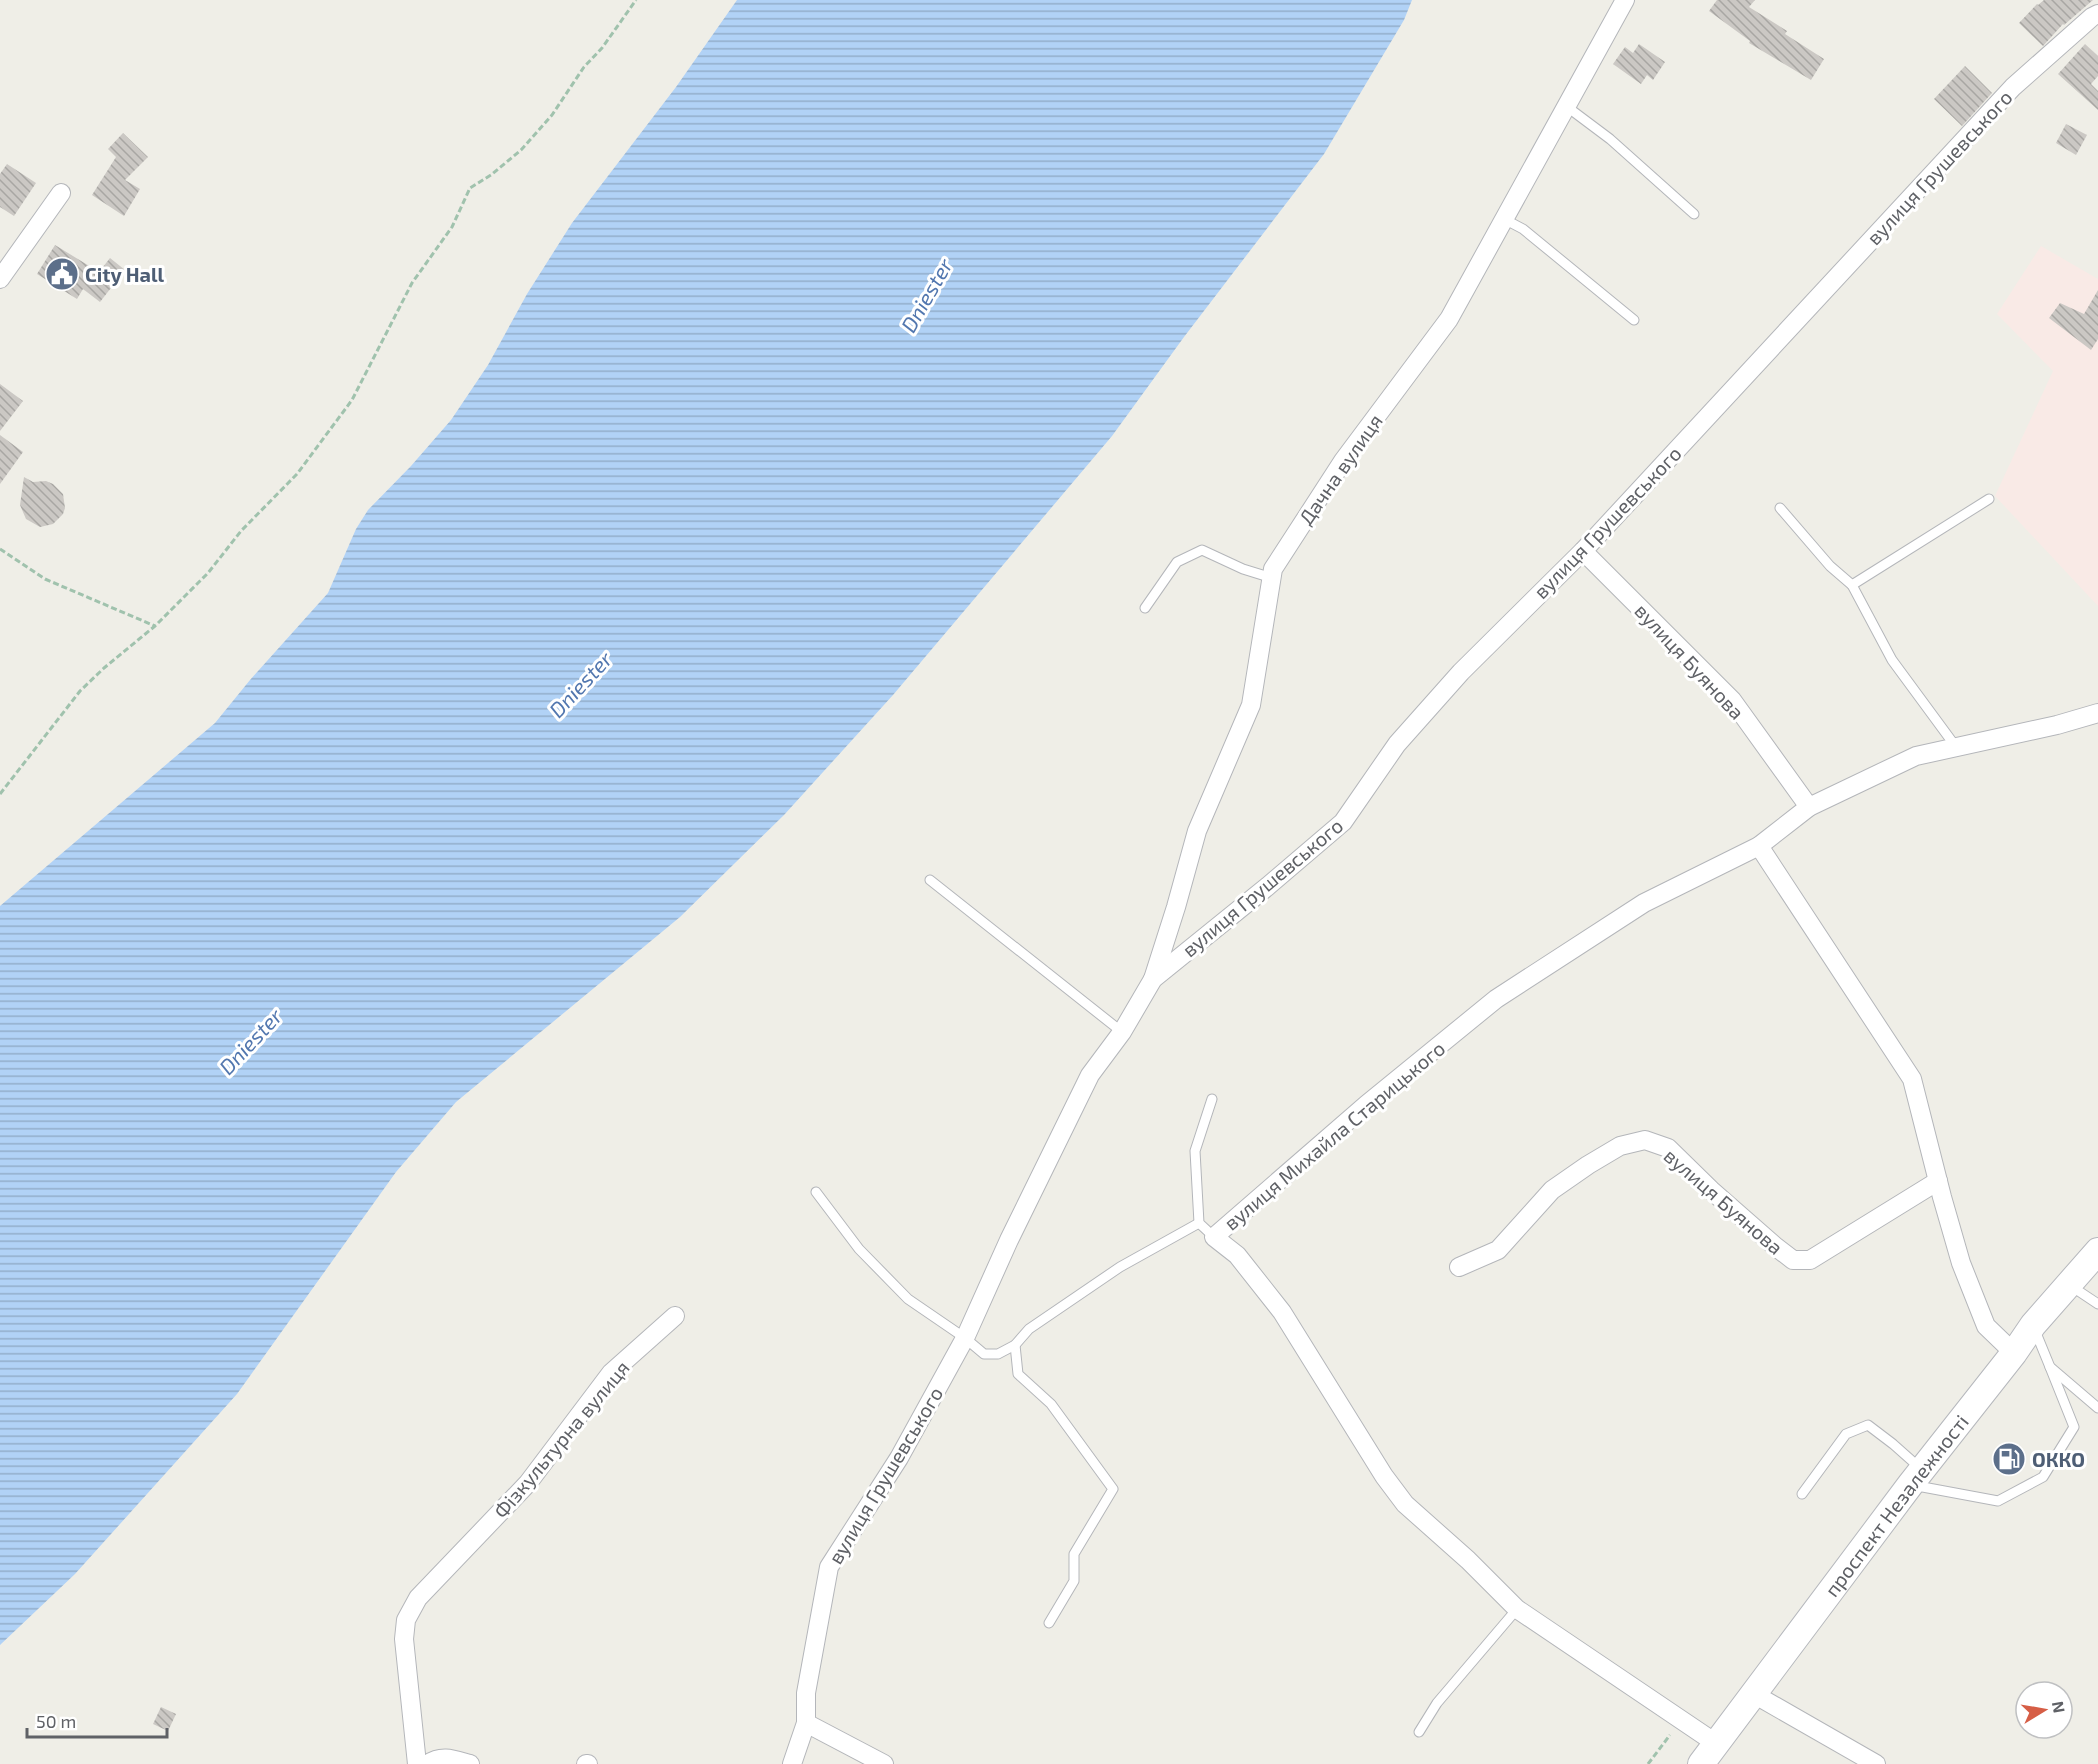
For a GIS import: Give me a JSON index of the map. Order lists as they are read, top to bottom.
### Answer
{
  "streets": {
    "main road": ["проспект Незалежності"],
    "street": [
      "вулиця Грушевського",
      "Дачна вулиця",
      "вулиця Буянова",
      "вулиця Михайла Старицького",
      "Фізкультурна вулиця"
    ]
  },
  "crossings": [
    ["вулиця Грушевського", "Дачна вулиця"],
    ["вулиця Грушевського", "вулиця Буянова"],
    ["вулиця Буянова", "вулиця Михайла Старицького"],
    ["вулиця Михайла Старицького", "проспект Незалежності"]
  ],
  "water": ["Dniester"],
  "places": {
    "public building": ["City Hall"],
    "fuel station": ["ОККО"]
  },
  "scale_bar": "50 m",
  "north": "right"
}
